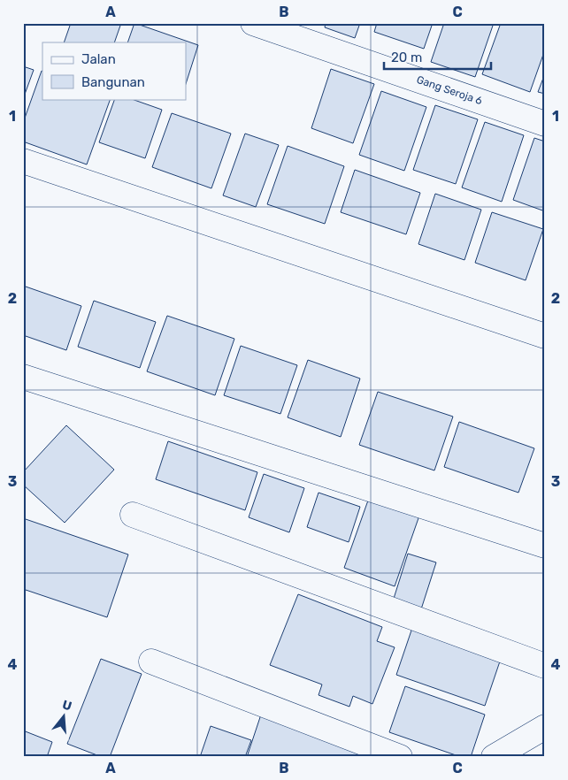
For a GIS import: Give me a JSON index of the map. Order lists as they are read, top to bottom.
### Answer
{
  "streets": {
    "street": ["Gang Seroja 6"]
  },
  "legend": ["Jalan", "Bangunan"],
  "scale_bar": "20 m",
  "north": "top",
  "grid": {
    "columns": ["A", "B", "C"],
    "rows": [
      "1",
      "2",
      "3",
      "4"
    ]
  }
}
